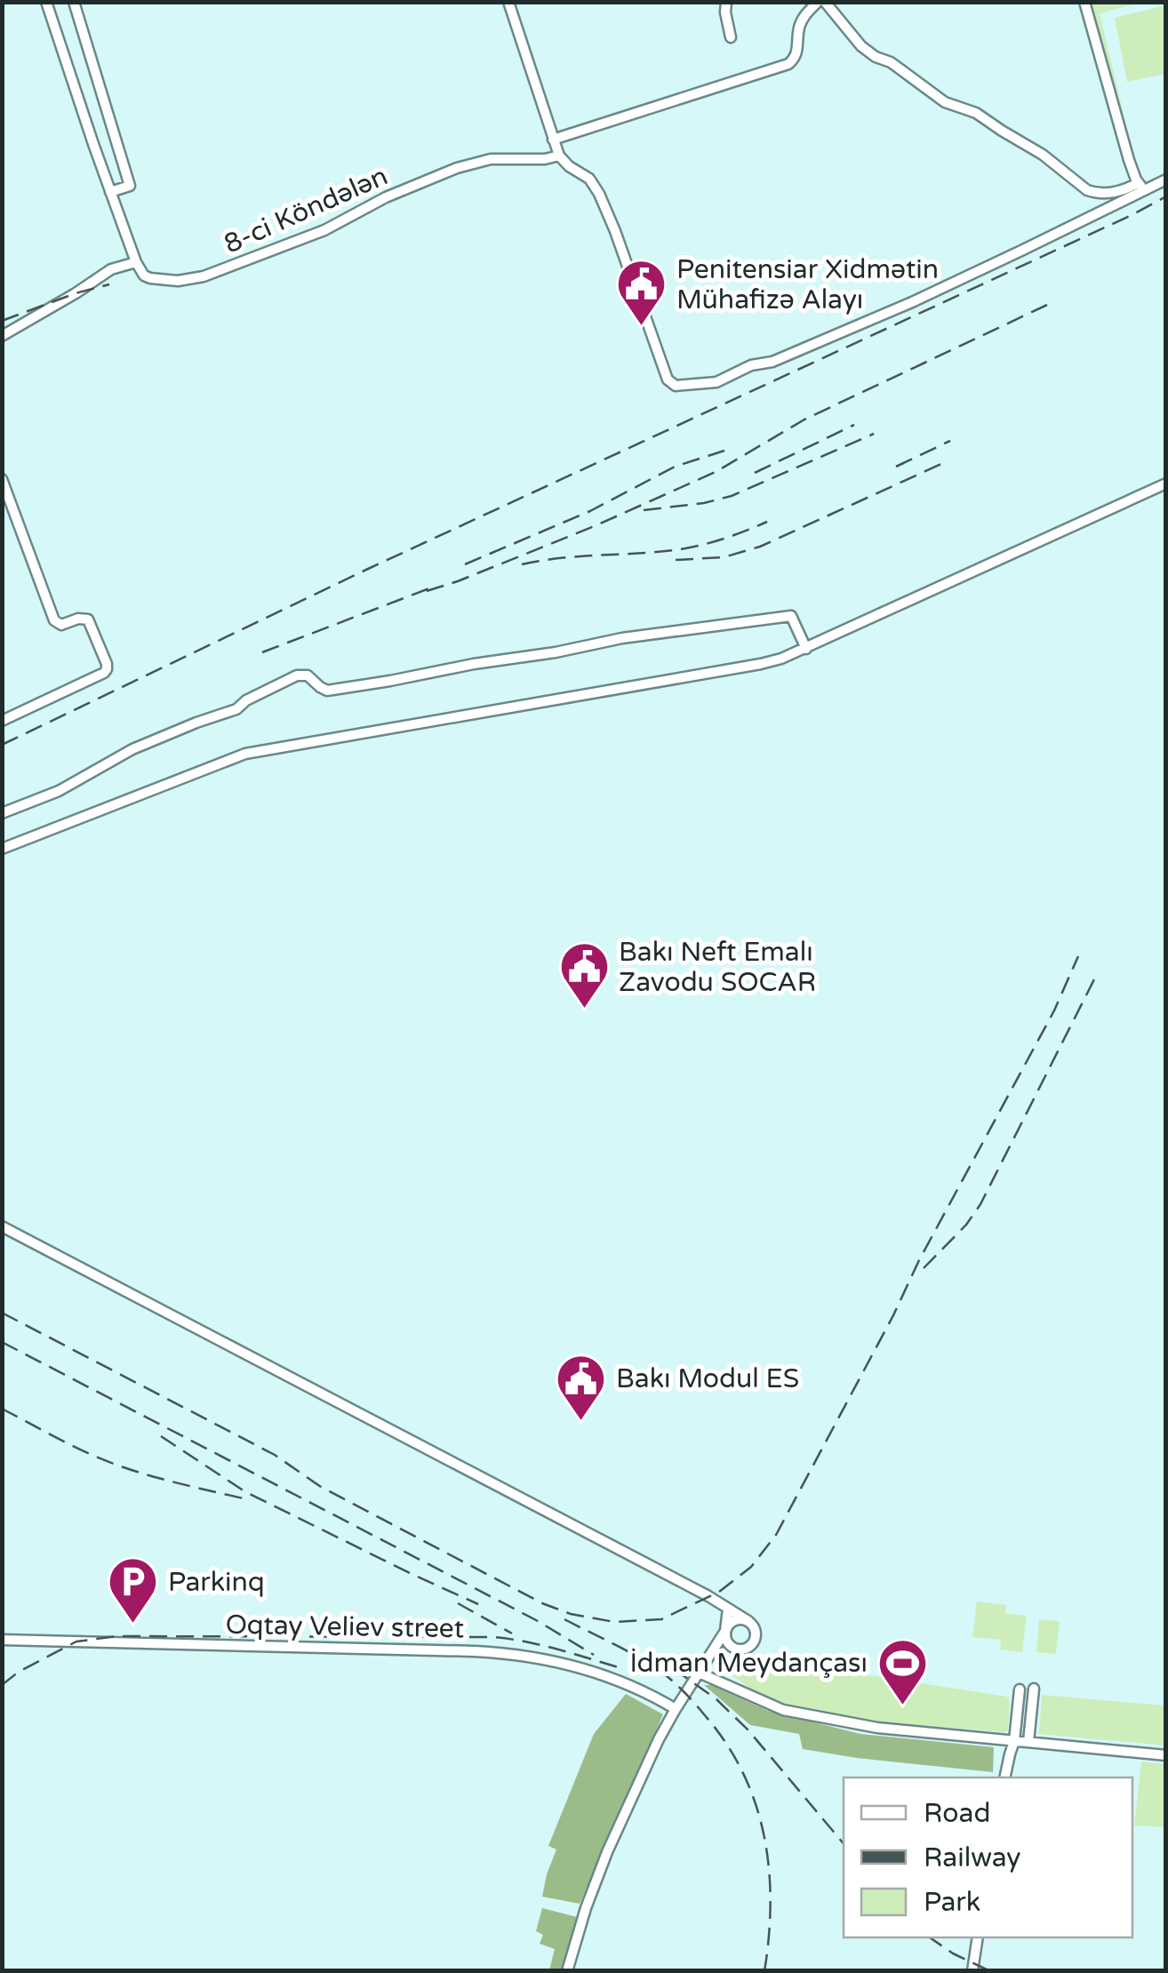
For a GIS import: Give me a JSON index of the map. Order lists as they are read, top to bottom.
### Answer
{
  "streets": {
    "street": ["8-ci Köndələn", "Oqtay Veliev street"]
  },
  "places": {
    "public building": ["Penitensiar Xidmətin Mühafizə Alayı", "Bakı Neft Emalı Zavodu SOCAR", "Bakı Modul ES"],
    "parking": ["Parkinq"],
    "sports": ["İdman Meydançası"]
  },
  "legend": ["Road", "Railway", "Park"]
}
